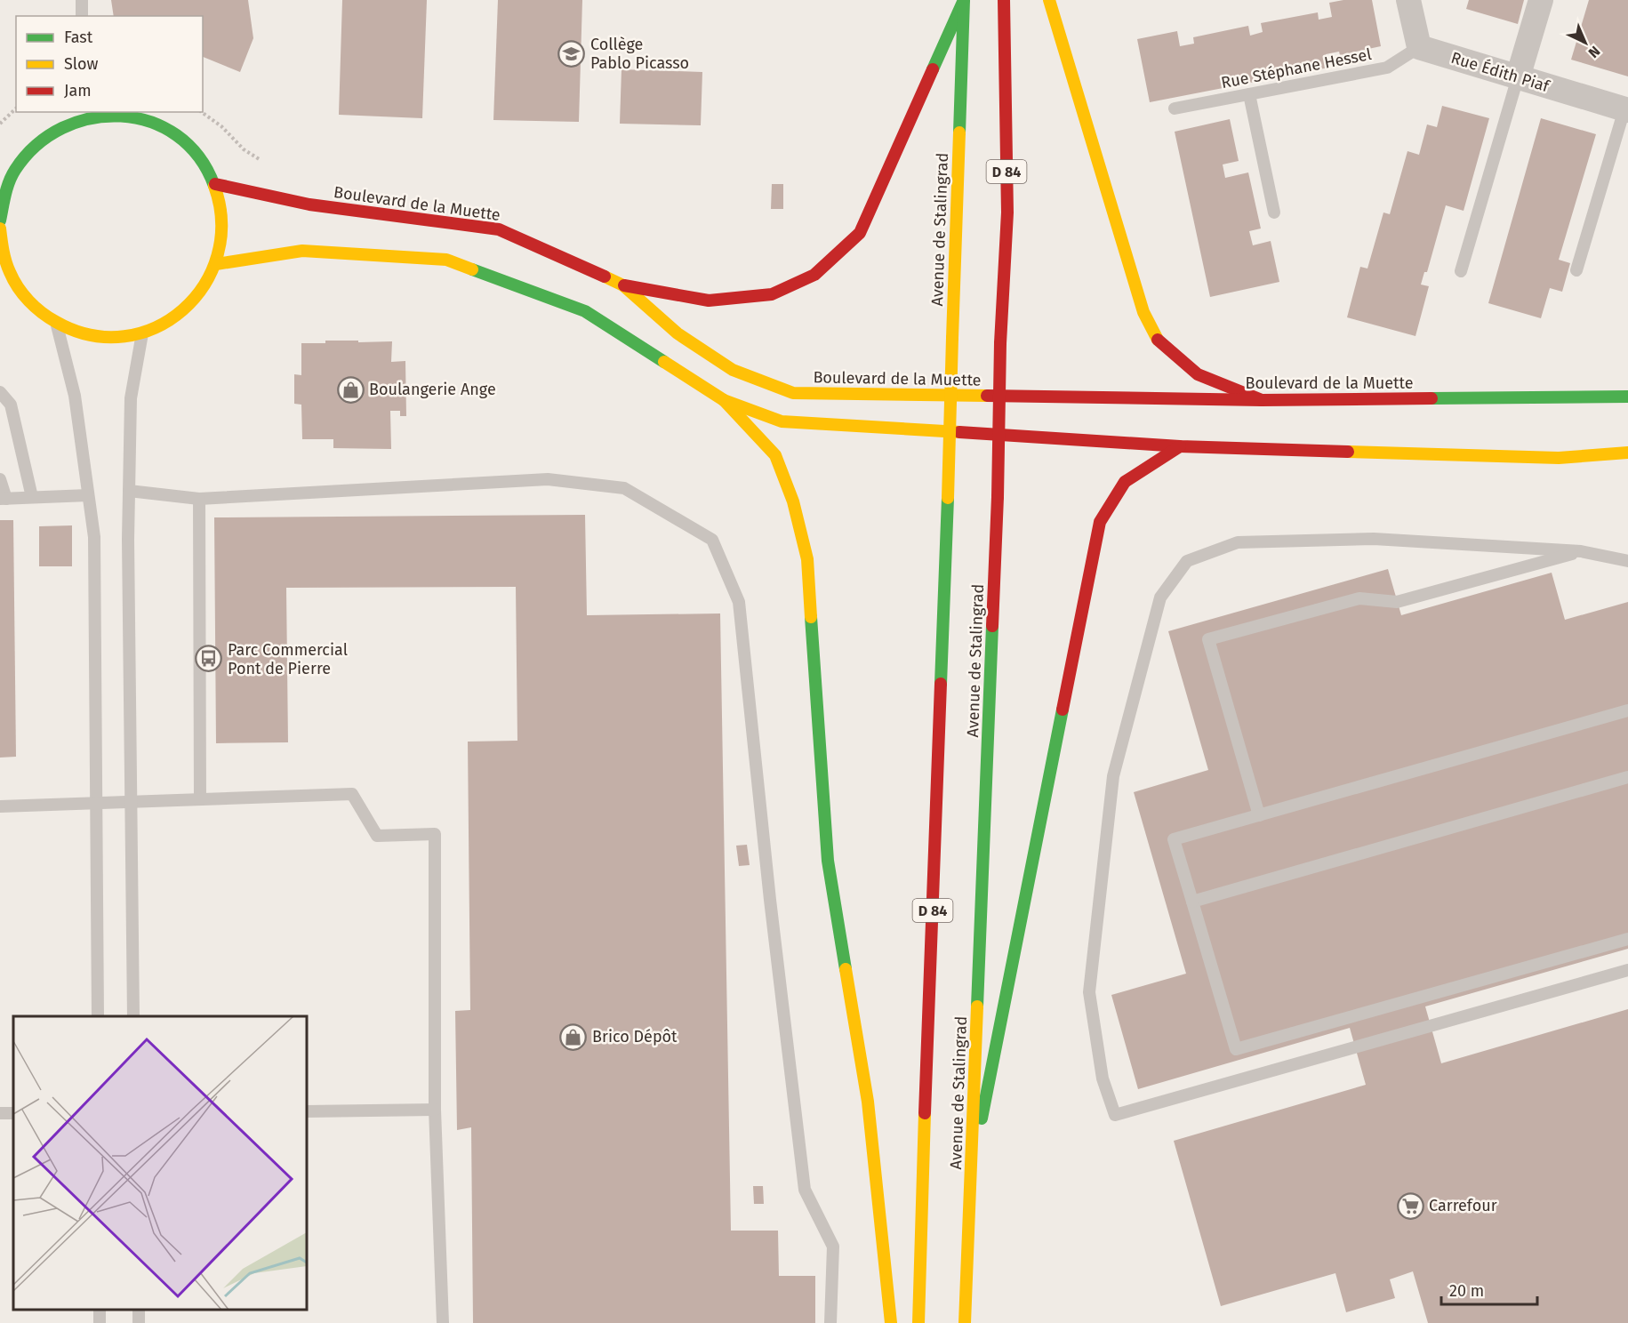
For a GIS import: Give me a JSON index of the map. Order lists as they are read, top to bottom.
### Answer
{
  "streets": {
    "main road": ["D 84", "Boulevard de la Muette", "Avenue de Stalingrad"],
    "street": ["Rue Édith Piaf"],
    "lane": ["Rue Stéphane Hessel"]
  },
  "crossings": [
    ["Rue Stéphane Hessel", "Rue Édith Piaf"]
  ],
  "places": {
    "school or university": ["Collège Pablo Picasso"],
    "shop": ["Boulangerie Ange", "Brico Dépôt"],
    "bus stop": ["Parc Commercial Pont de Pierre"],
    "supermarket": ["Carrefour"]
  },
  "legend": ["Fast", "Slow", "Jam"],
  "scale_bar": "20 m",
  "north": "bottom right"
}
